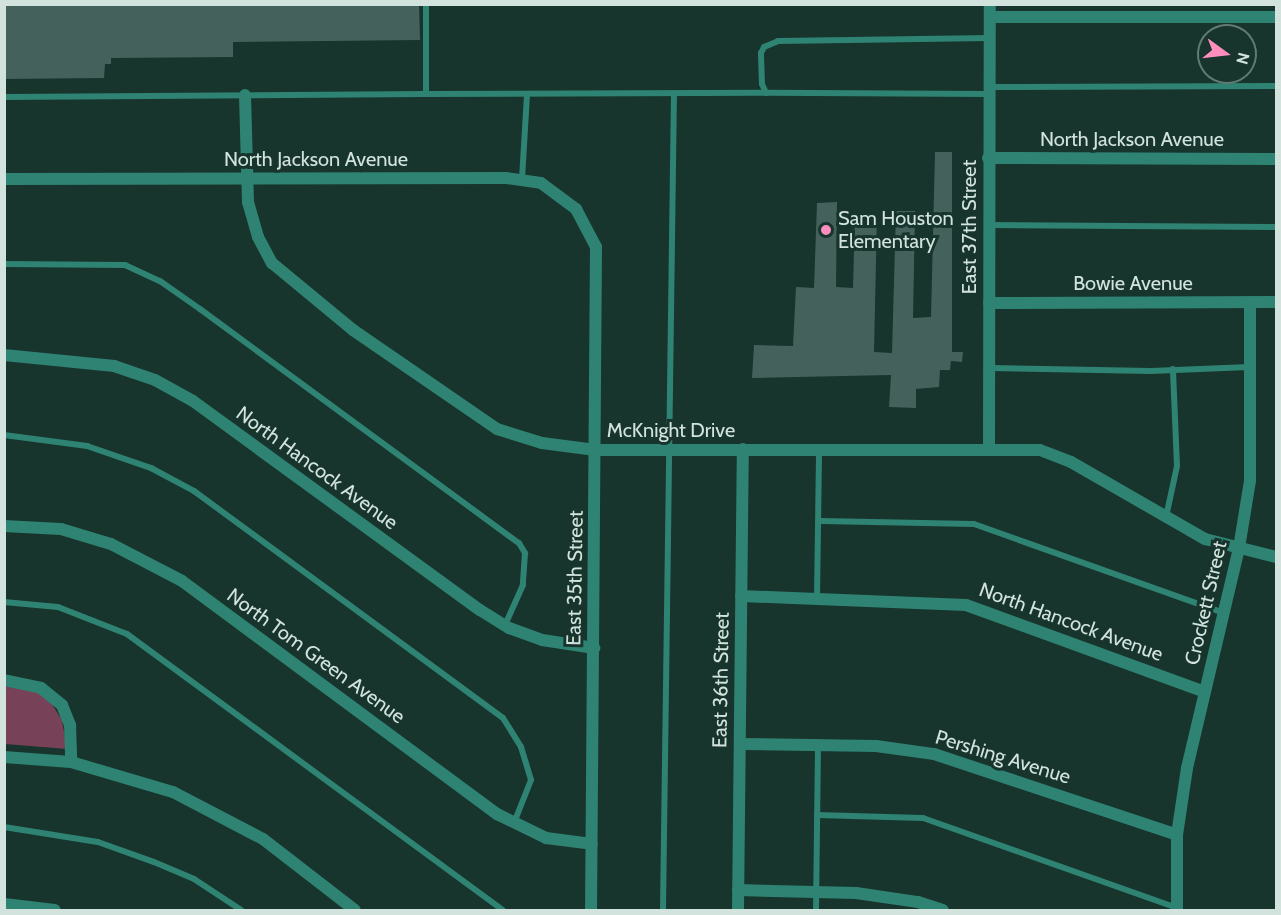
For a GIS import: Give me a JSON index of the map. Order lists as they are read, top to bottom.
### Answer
{
  "streets": {
    "street": [
      "North Jackson Avenue",
      "East 37th Street",
      "Bowie Avenue",
      "McKnight Drive",
      "North Hancock Avenue",
      "East 35th Street",
      "Crockett Street",
      "North Tom Green Avenue",
      "East 36th Street",
      "Pershing Avenue"
    ]
  },
  "crossings": [
    ["North Jackson Avenue", "East 37th Street"],
    ["North Jackson Avenue", "McKnight Drive"],
    ["North Jackson Avenue", "East 35th Street"],
    ["East 37th Street", "Bowie Avenue"],
    ["East 37th Street", "McKnight Drive"],
    ["Bowie Avenue", "Crockett Street"],
    ["McKnight Drive", "East 35th Street"],
    ["McKnight Drive", "Crockett Street"],
    ["McKnight Drive", "East 36th Street"],
    ["North Hancock Avenue", "East 35th Street"],
    ["North Hancock Avenue", "Crockett Street"],
    ["North Hancock Avenue", "East 36th Street"],
    ["East 35th Street", "North Tom Green Avenue"],
    ["Crockett Street", "Pershing Avenue"],
    ["East 36th Street", "Pershing Avenue"]
  ],
  "places": ["Sam Houston Elementary"],
  "north": "right"
}
